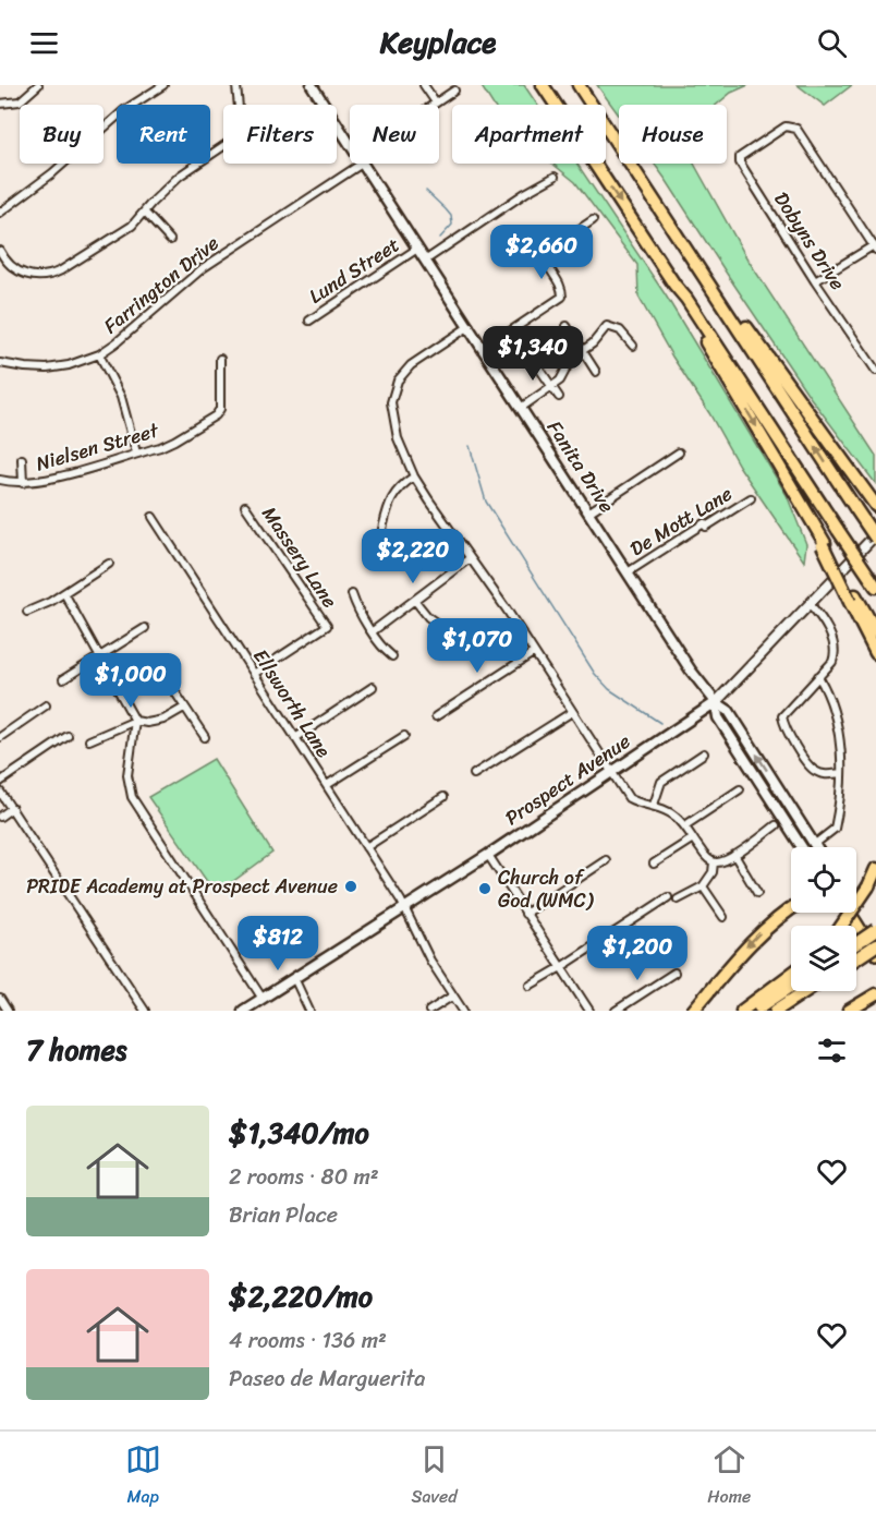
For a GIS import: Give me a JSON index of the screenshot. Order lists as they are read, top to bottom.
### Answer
{
  "streets": {
    "main road": ["Fanita Drive", "Prospect Avenue"],
    "street": [
      "Dobyns Drive",
      "Lund Street",
      "Farrington Drive",
      "Nielsen Street",
      "De Mott Lane",
      "Massery Lane",
      "Ellsworth Lane"
    ]
  },
  "crossings": [
    ["Lund Street", "Fanita Drive"],
    ["Fanita Drive", "De Mott Lane"],
    ["Fanita Drive", "Prospect Avenue"],
    ["Massery Lane", "Ellsworth Lane"],
    ["Ellsworth Lane", "Prospect Avenue"]
  ],
  "places": ["PRIDE Academy at Prospect Avenue", "Church of God (WMC)"],
  "page": {
    "header": "Keyplace",
    "chip": [
      "Buy",
      "Rent",
      "Filters",
      "New",
      "Apartment",
      "House"
    ],
    "price": [
      "$2,660",
      "$1,340",
      "$2,220",
      "$1,070",
      "$1,000",
      "$812",
      "$1,200"
    ],
    "heading": "7 homes",
    "list": [
      {
        "name": "$1,340/mo",
        "note": "2 rooms · 80 m² · Brian Place"
      },
      {
        "name": "$2,220/mo",
        "note": "4 rooms · 136 m² · Paseo de Marguerita"
      }
    ],
    "tabs": ["Map", "Saved", "Home"]
  }
}
